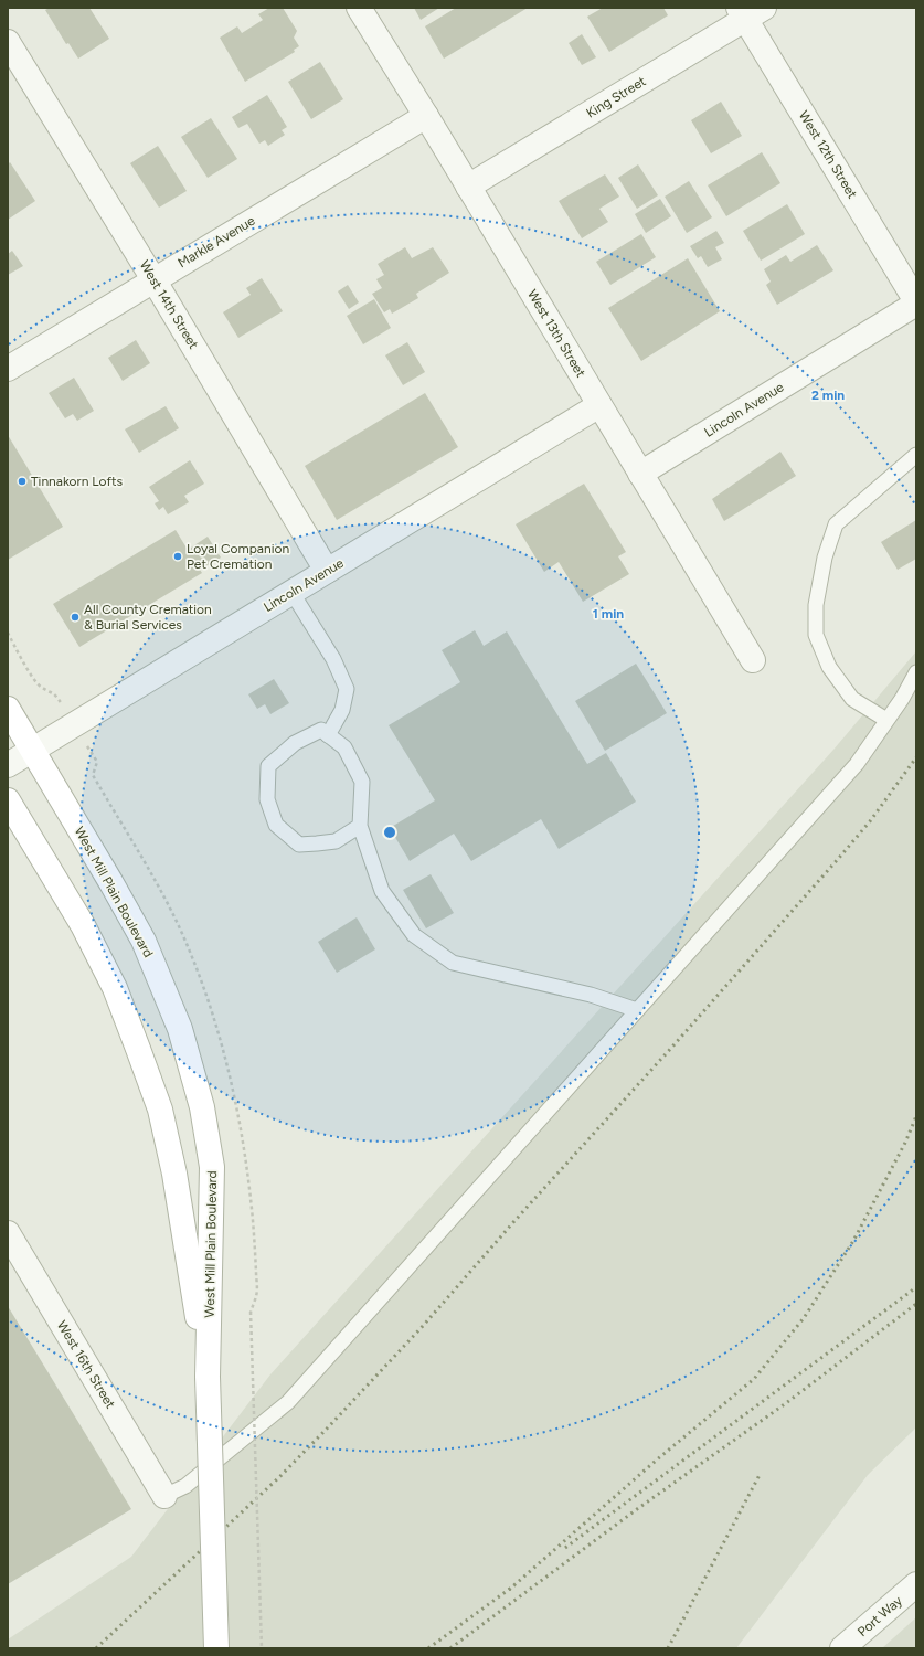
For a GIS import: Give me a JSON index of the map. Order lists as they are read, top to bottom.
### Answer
{
  "streets": {
    "main road": ["West Mill Plain Boulevard"],
    "street": [
      "King Street",
      "West 12th Street",
      "Markle Avenue",
      "West 14th Street",
      "West 13th Street",
      "Lincoln Avenue",
      "West 16th Street",
      "Port Way"
    ]
  },
  "crossings": [
    ["King Street", "West 12th Street"],
    ["King Street", "West 13th Street"],
    ["West 12th Street", "Lincoln Avenue"],
    ["Markle Avenue", "West 14th Street"],
    ["Markle Avenue", "West 13th Street"],
    ["West 14th Street", "Lincoln Avenue"],
    ["West 13th Street", "Lincoln Avenue"],
    ["Lincoln Avenue", "West Mill Plain Boulevard"]
  ],
  "places": ["Tinnakorn Lofts", "Loyal Companion Pet Cremation", "All County Cremation & Burial Services"],
  "rings": ["2 min", "1 min"]
}
